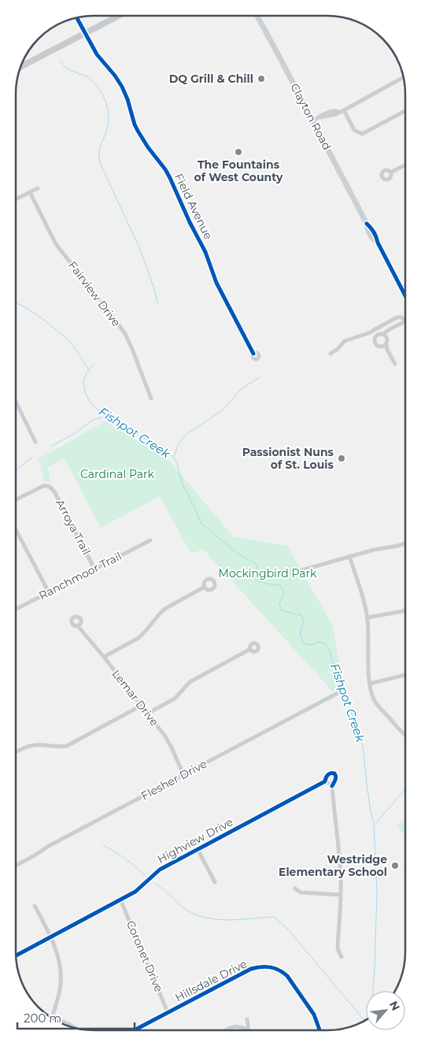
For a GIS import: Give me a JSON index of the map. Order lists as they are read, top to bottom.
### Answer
{
  "streets": {
    "main road": ["Clayton Road"],
    "street": [
      "Field Avenue",
      "Fairview Drive",
      "Arroya Trail",
      "Ranchmoor Trail",
      "Lemar Drive",
      "Flesher Drive",
      "Highview Drive",
      "Coronet Drive",
      "Hillsdale Drive"
    ]
  },
  "crossings": [
    ["Arroya Trail", "Ranchmoor Trail"],
    ["Lemar Drive", "Flesher Drive"],
    ["Highview Drive", "Coronet Drive"],
    ["Coronet Drive", "Hillsdale Drive"]
  ],
  "water": ["Fishpot Creek"],
  "parks": ["Cardinal Park", "Mockingbird Park"],
  "places": [
    "DQ Grill & Chill",
    "The Fountains of West County",
    "Passionist Nuns of St. Louis",
    "Westridge Elementary School"
  ],
  "scale_bar": "200 m",
  "north": "top right"
}
